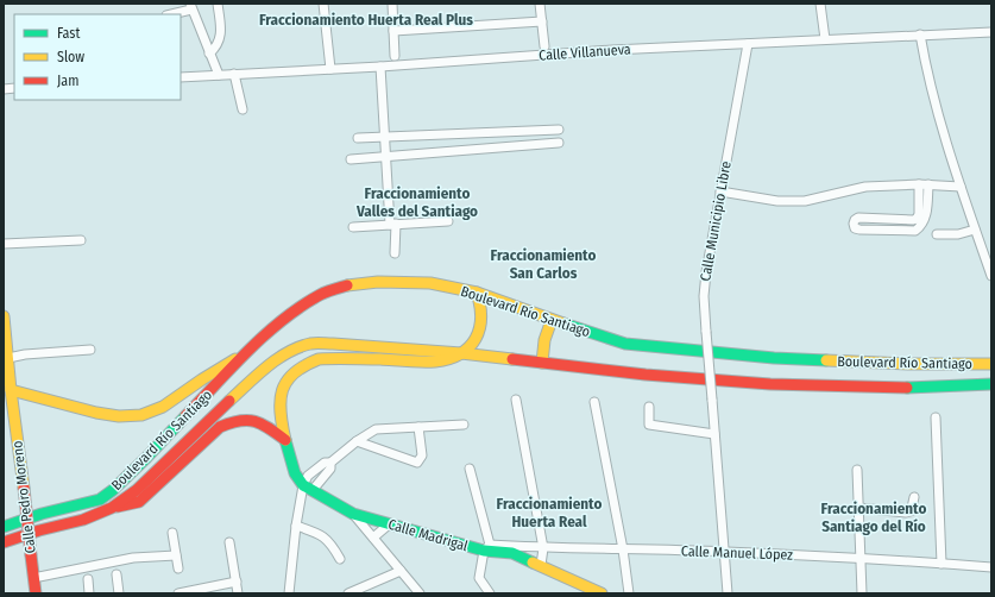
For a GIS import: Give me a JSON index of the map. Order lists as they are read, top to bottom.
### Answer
{
  "streets": {
    "main road": ["Boulevard Río Santiago", "Calle Pedro Moreno", "Calle Madrigal"],
    "street": ["Calle Villanueva", "Calle Municipio Libre", "Calle Manuel López"]
  },
  "crossings": [
    ["Calle Villanueva", "Calle Municipio Libre"],
    ["Calle Municipio Libre", "Calle Manuel López"],
    ["Calle Madrigal", "Calle Manuel López"]
  ],
  "districts": [
    "Fraccionamiento Huerta Real Plus",
    "Fraccionamiento Valles del Santiago",
    "Fraccionamiento San Carlos",
    "Fraccionamiento Huerta Real",
    "Fraccionamiento Santiago del Río"
  ],
  "legend": ["Fast", "Slow", "Jam"]
}
